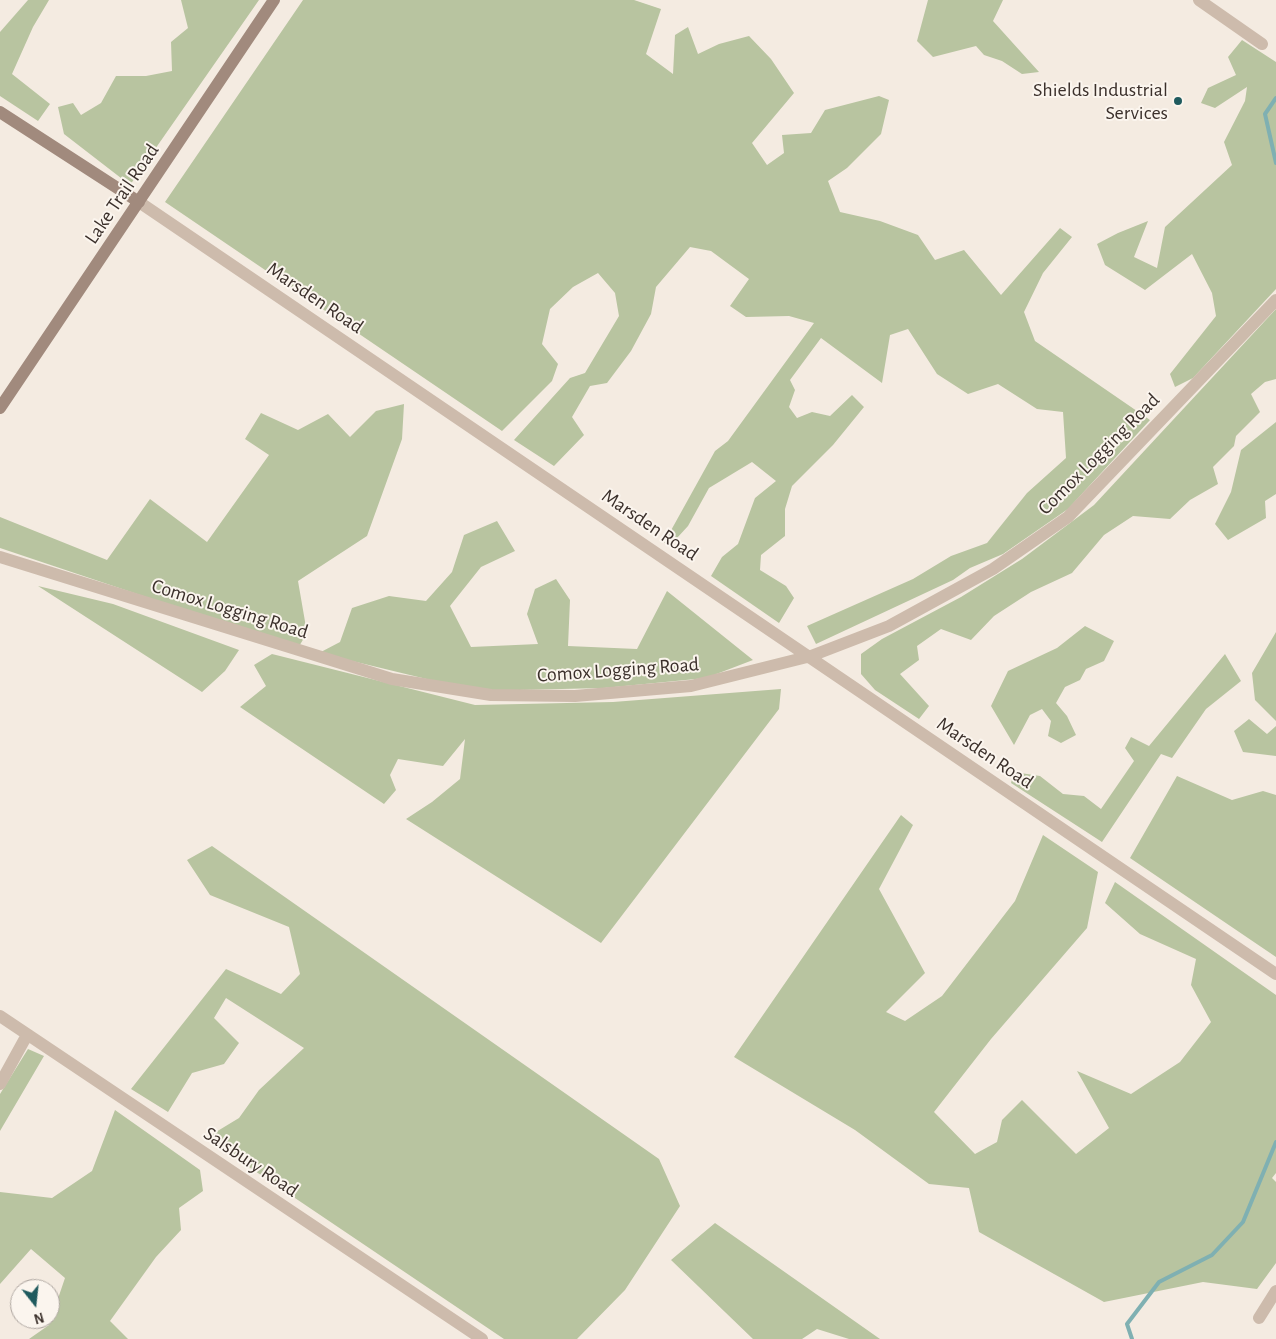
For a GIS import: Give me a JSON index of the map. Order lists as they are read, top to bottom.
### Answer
{
  "streets": {
    "street": [
      "Lake Trail Road",
      "Marsden Road",
      "Comox Logging Road",
      "Salsbury Road"
    ]
  },
  "crossings": [
    ["Lake Trail Road", "Marsden Road"],
    ["Marsden Road", "Comox Logging Road"]
  ],
  "places": ["Shields Industrial Services"],
  "north": "bottom"
}
